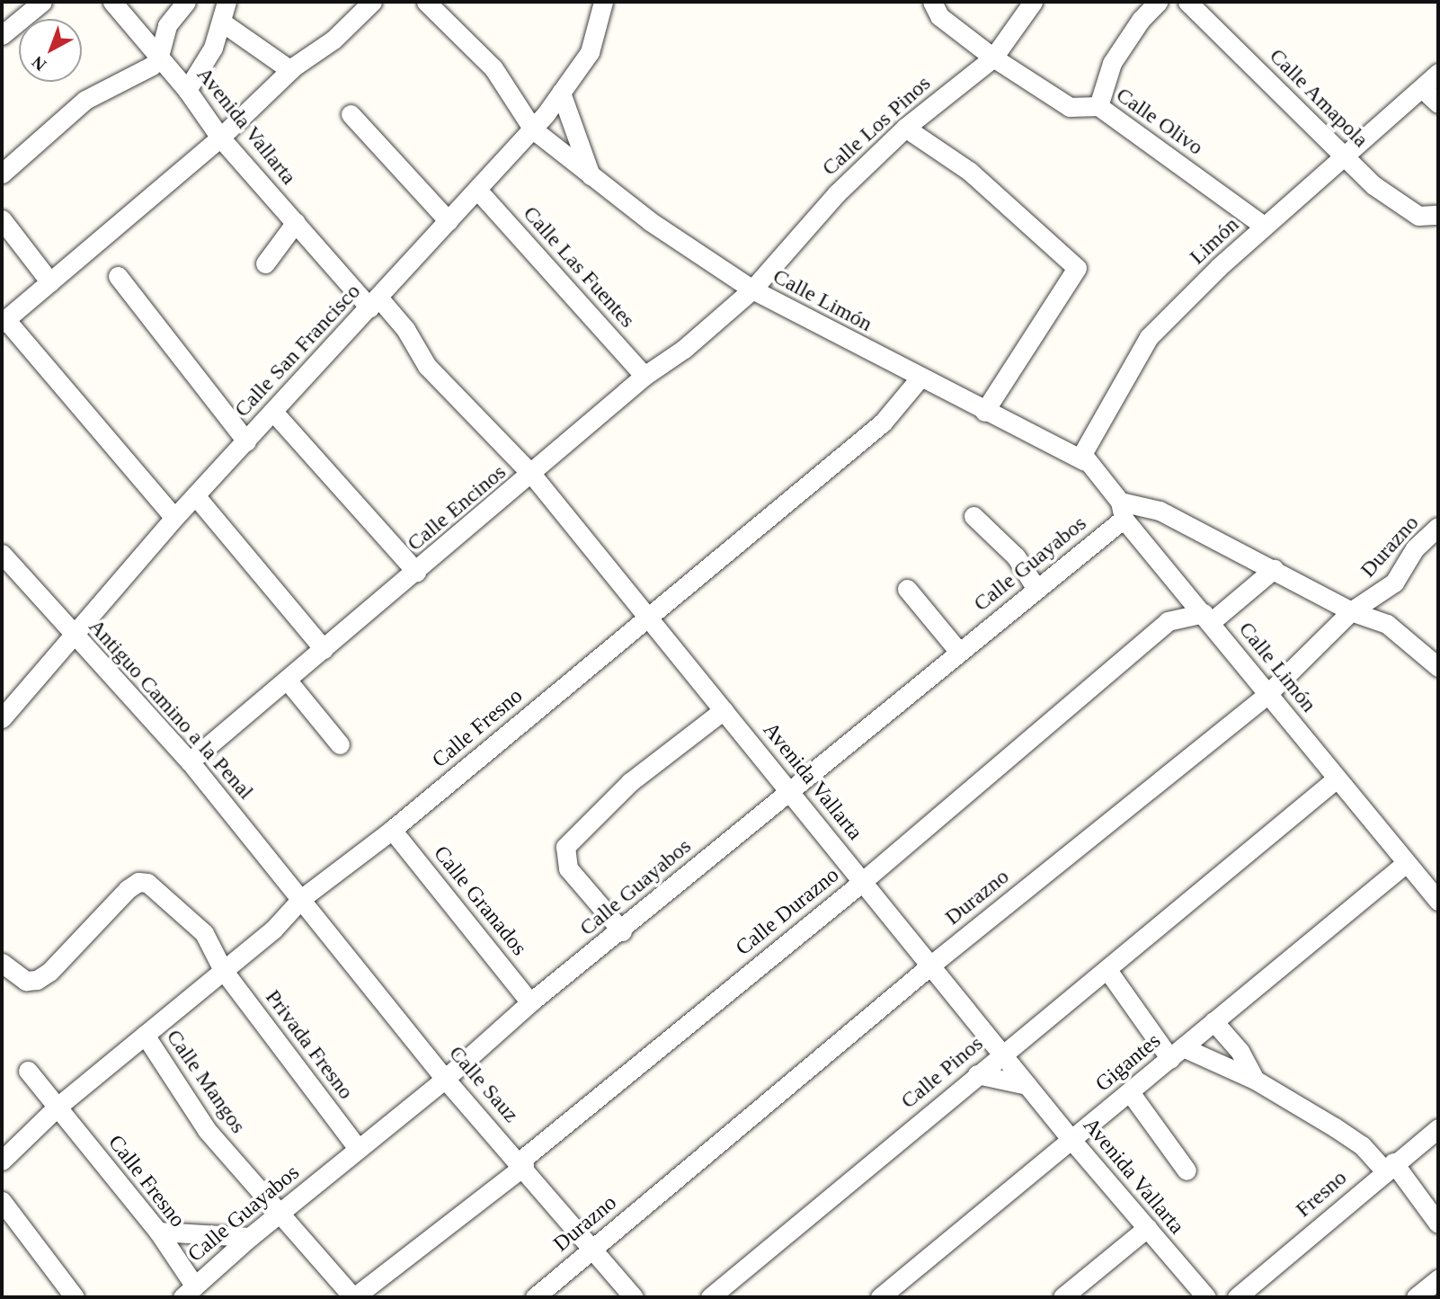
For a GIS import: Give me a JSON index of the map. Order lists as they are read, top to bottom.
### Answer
{
  "streets": {
    "street": [
      "Calle Amapola",
      "Calle Olivo",
      "Avenida Vallarta",
      "Calle Los Pinos",
      "Limón",
      "Calle Las Fuentes",
      "Calle Limón",
      "Calle San Francisco",
      "Calle Encinos",
      "Durazno",
      "Calle Guayabos",
      "Antiguo Camino a la Penal",
      "Calle Fresno",
      "Calle Granados",
      "Calle Durazno",
      "Privada Fresno",
      "Gigantes",
      "Calle Pinos",
      "Calle Mangos",
      "Calle Sauz",
      "Fresno"
    ]
  },
  "crossings": [
    ["Calle Amapola", "Limón"],
    ["Calle Olivo", "Calle Los Pinos"],
    ["Calle Olivo", "Limón"],
    ["Avenida Vallarta", "Calle San Francisco"],
    ["Avenida Vallarta", "Calle Encinos"],
    ["Avenida Vallarta", "Durazno"],
    ["Avenida Vallarta", "Calle Guayabos"],
    ["Avenida Vallarta", "Calle Fresno"],
    ["Avenida Vallarta", "Calle Durazno"],
    ["Avenida Vallarta", "Gigantes"],
    ["Avenida Vallarta", "Calle Pinos"],
    ["Calle Los Pinos", "Calle Limón"],
    ["Calle Los Pinos", "Calle Encinos"],
    ["Limón", "Calle Limón"],
    ["Calle Las Fuentes", "Calle San Francisco"],
    ["Calle Las Fuentes", "Calle Encinos"],
    ["Calle Limón", "Calle San Francisco"],
    ["Calle Limón", "Calle Encinos"],
    ["Calle Limón", "Durazno"],
    ["Calle Limón", "Calle Guayabos"],
    ["Calle Limón", "Calle Fresno"],
    ["Calle Limón", "Calle Durazno"],
    ["Calle Limón", "Gigantes"],
    ["Calle Limón", "Calle Pinos"],
    ["Calle San Francisco", "Antiguo Camino a la Penal"],
    ["Calle Encinos", "Antiguo Camino a la Penal"],
    ["Durazno", "Calle Sauz"],
    ["Calle Guayabos", "Calle Fresno"],
    ["Calle Guayabos", "Calle Granados"],
    ["Calle Guayabos", "Privada Fresno"],
    ["Calle Guayabos", "Calle Mangos"],
    ["Calle Guayabos", "Calle Sauz"],
    ["Antiguo Camino a la Penal", "Calle Fresno"],
    ["Antiguo Camino a la Penal", "Calle Sauz"],
    ["Calle Fresno", "Calle Granados"],
    ["Calle Fresno", "Privada Fresno"],
    ["Calle Fresno", "Calle Mangos"],
    ["Calle Fresno", "Calle Sauz"],
    ["Calle Durazno", "Calle Mangos"],
    ["Calle Durazno", "Calle Sauz"]
  ],
  "north": "bottom left"
}
